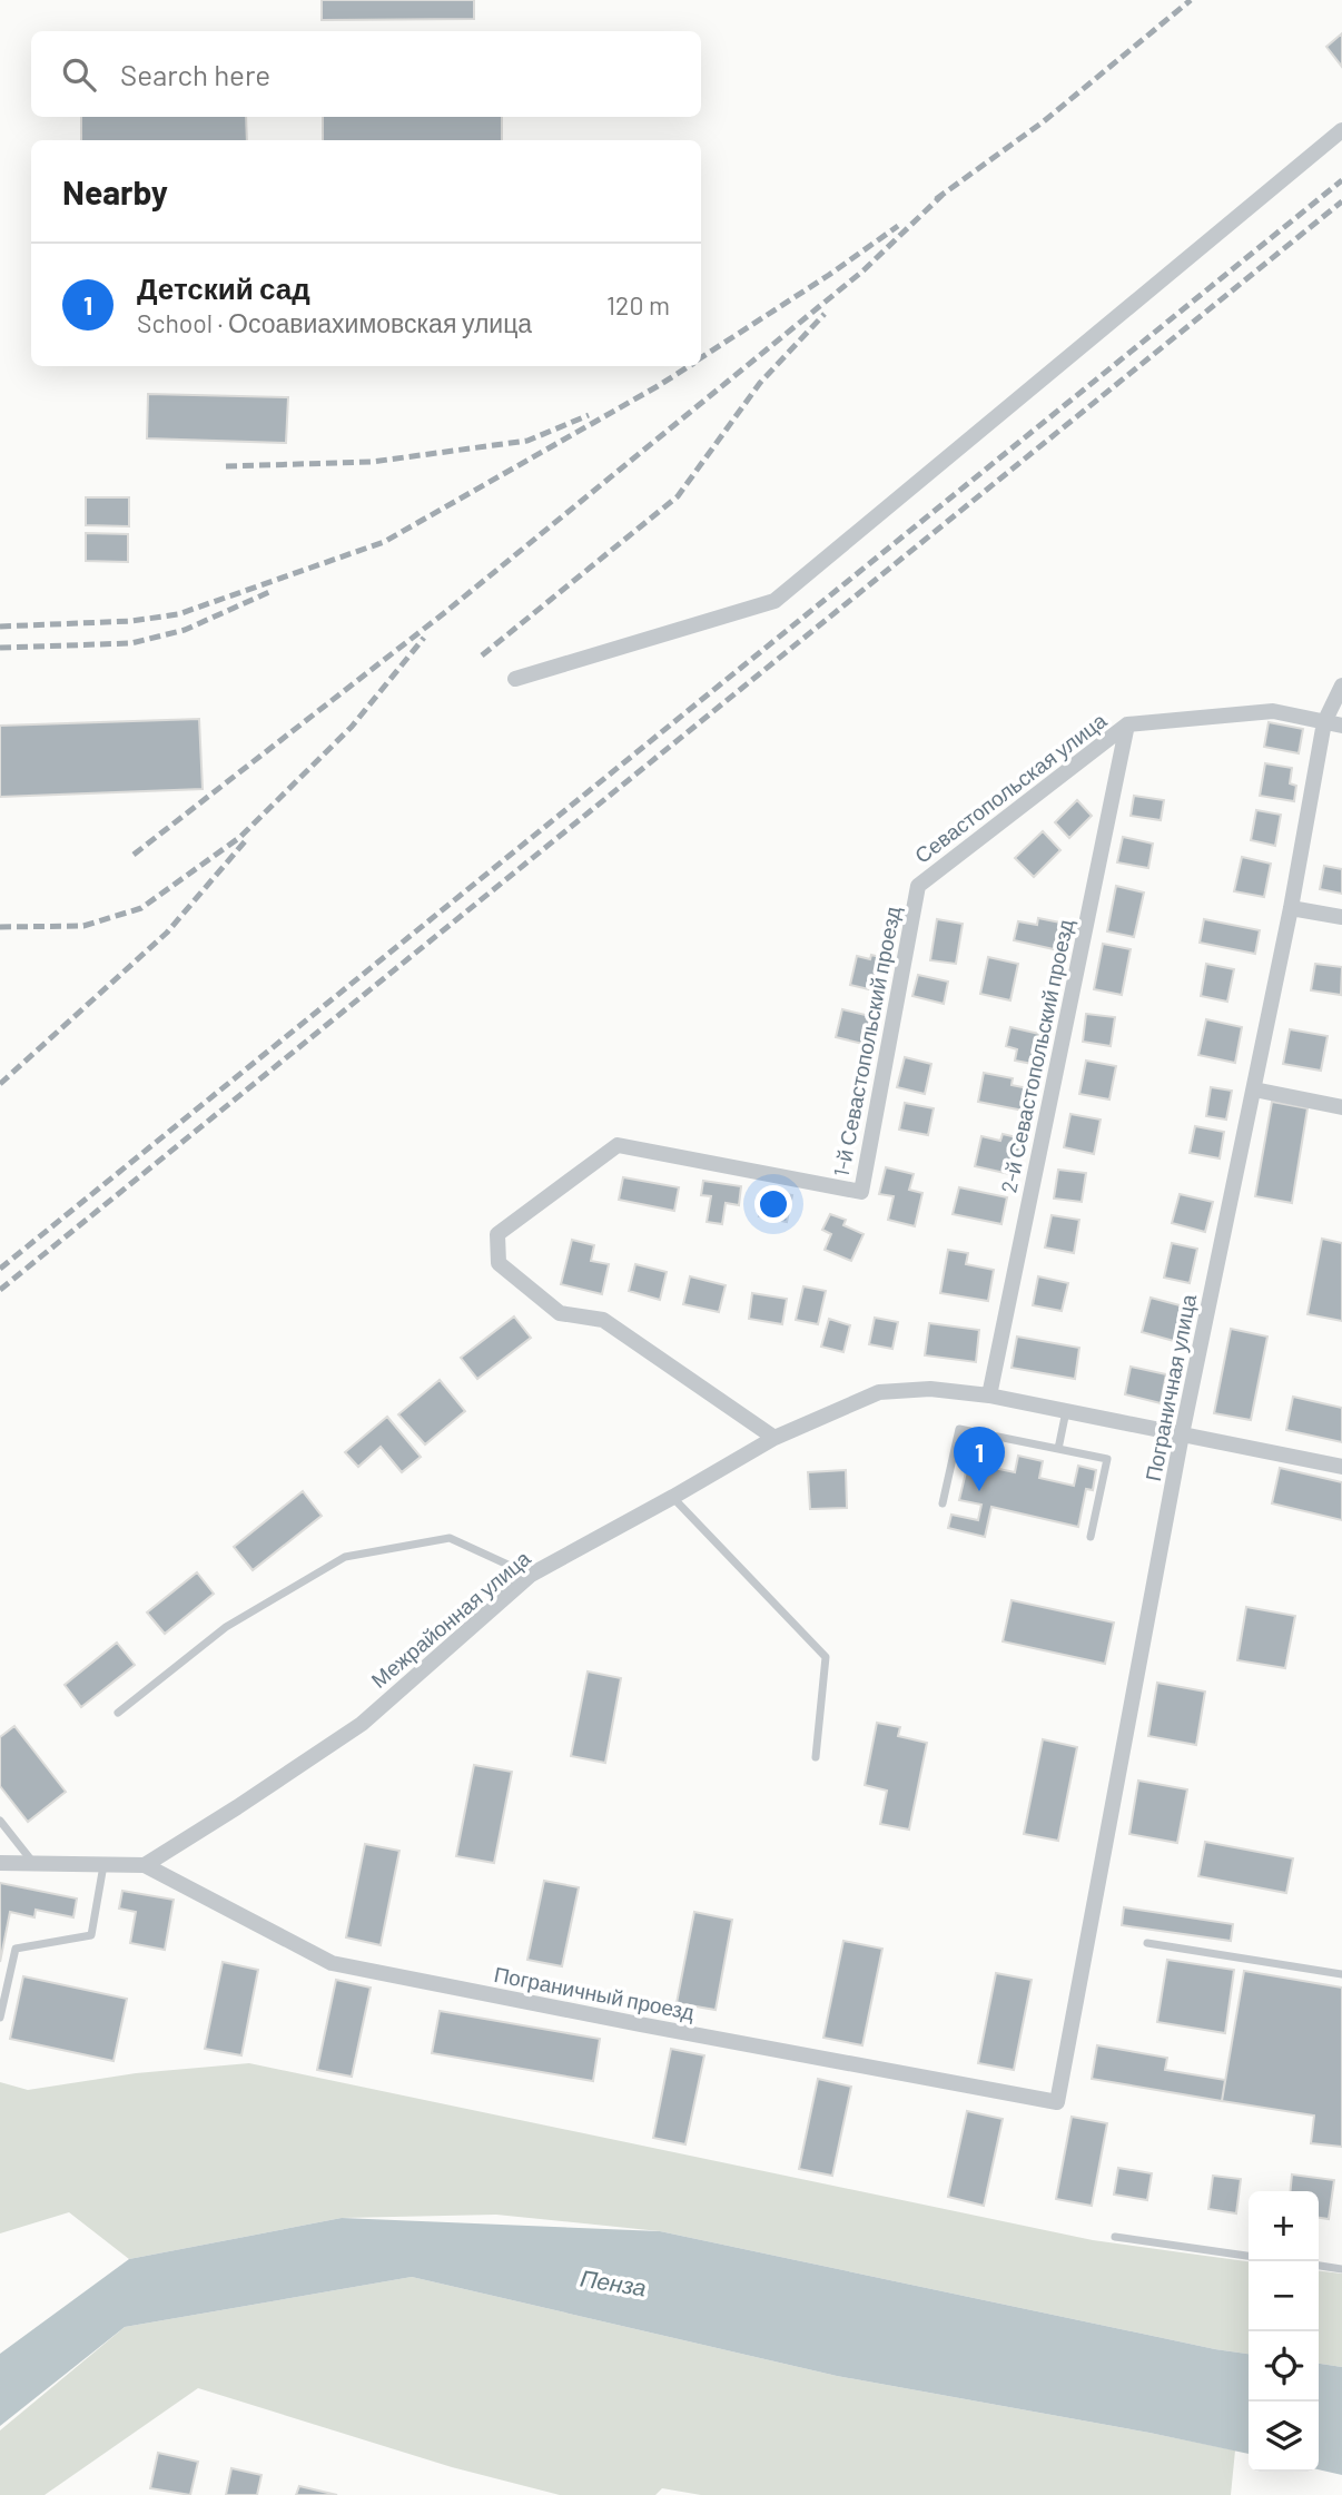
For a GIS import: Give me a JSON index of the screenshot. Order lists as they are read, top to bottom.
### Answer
{
  "streets": {
    "street": [
      "Севастопольская улица",
      "1-й Севастопольский проезд",
      "2-й Севастопольский проезд",
      "Пограничная улица",
      "Межрайонная улица",
      "Пограничный проезд"
    ]
  },
  "crossings": [
    ["Севастопольская улица", "1-й Севастопольский проезд"],
    ["Севастопольская улица", "2-й Севастопольский проезд"],
    ["1-й Севастопольский проезд", "Межрайонная улица"],
    ["2-й Севастопольский проезд", "Межрайонная улица"],
    ["Пограничная улица", "Межрайонная улица"],
    ["Пограничная улица", "Пограничный проезд"],
    ["Межрайонная улица", "Пограничный проезд"]
  ],
  "water": ["Пенза"],
  "page": {
    "search": "Search here",
    "heading": "Nearby",
    "list": [
      {
        "mark": "1",
        "name": "Детский сад",
        "note": "School · Осоавиахимовская улица",
        "value": "120 m"
      }
    ],
    "pins": "1",
    "map_buttons": ["+", "−"]
  }
}
